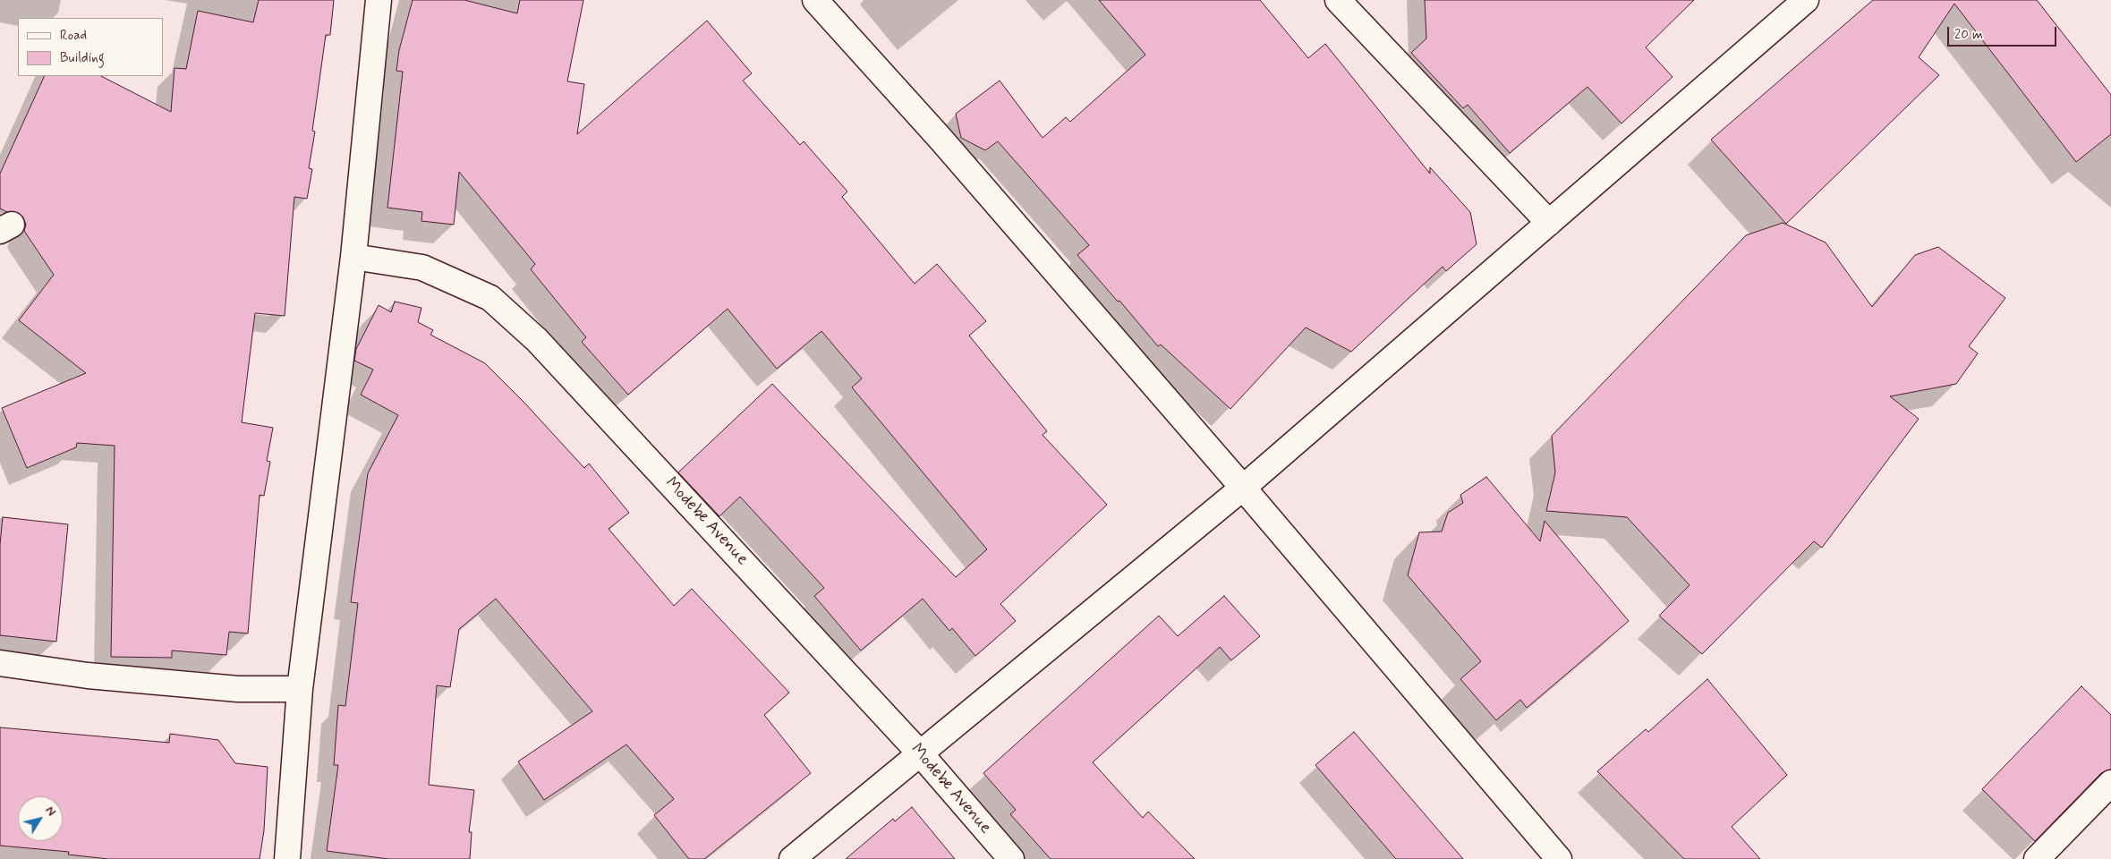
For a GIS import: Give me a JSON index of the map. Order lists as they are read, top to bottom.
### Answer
{
  "streets": {
    "street": ["Modebe Avenue"]
  },
  "legend": ["Road", "Building"],
  "scale_bar": "20 m",
  "north": "top right"
}
